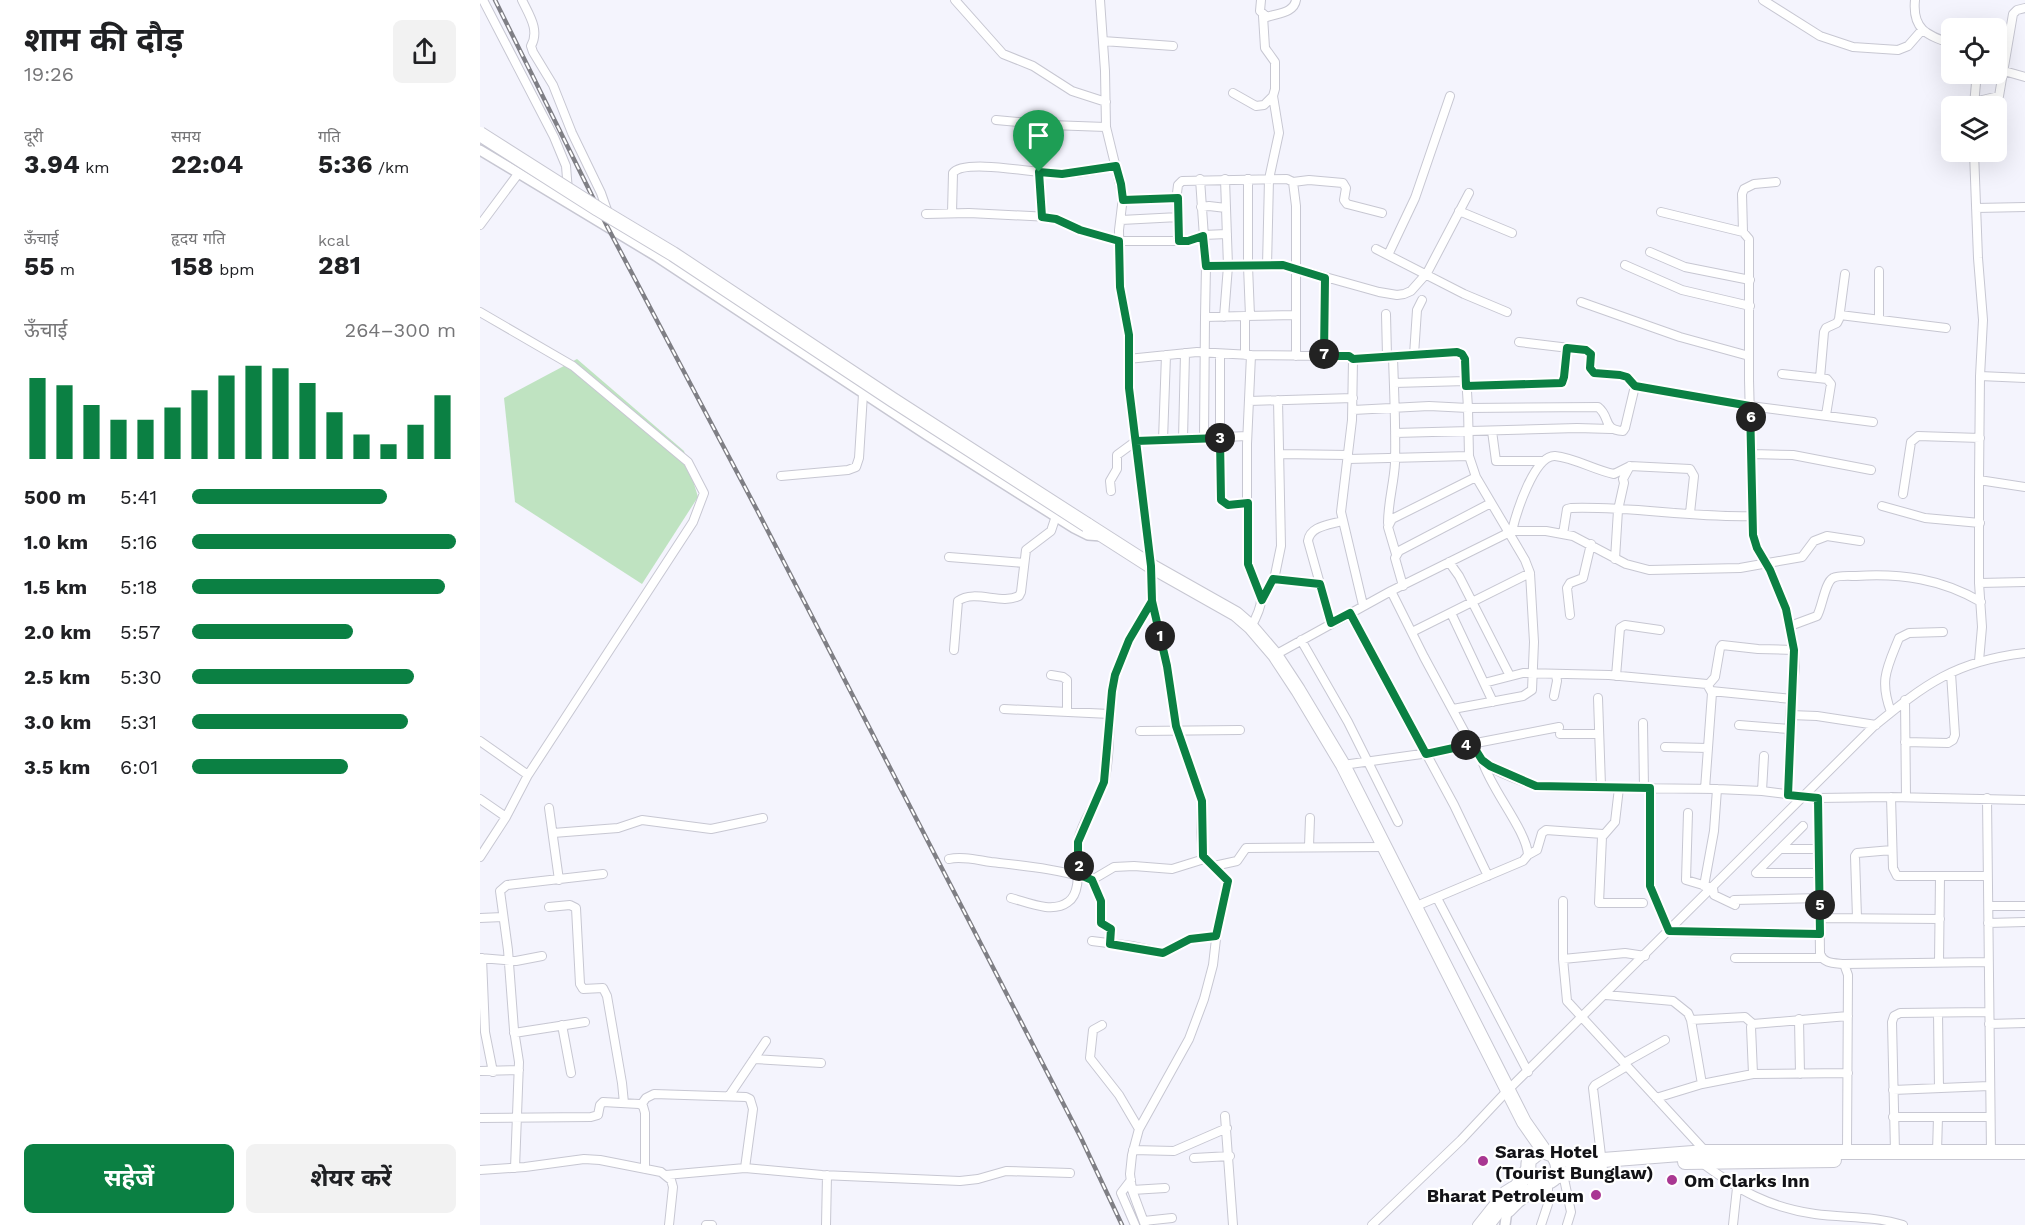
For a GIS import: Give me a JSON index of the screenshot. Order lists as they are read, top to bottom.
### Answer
{
  "places": ["Saras Hotel (Tourist Bunglaw)", "Om Clarks Inn", "Bharat Petroleum"],
  "page": {
    "heading": ["शाम की दौड़", "19:26"],
    "stats": [
      ["दूरी", "3.94 km"],
      ["समय", "22:04"],
      ["गति", "5:36 /km"],
      ["ऊँचाई", "55 m"],
      ["हृदय गति", "158 bpm"],
      ["kcal", "281"]
    ],
    "chart": ["ऊँचाई", "264–300 m"],
    "pins": [
      "7",
      "6",
      "3",
      "1",
      "4",
      "2",
      "5"
    ],
    "list": [
      {
        "name": "500 m",
        "note": "5:41"
      },
      {
        "name": "1.0 km",
        "note": "5:16"
      },
      {
        "name": "1.5 km",
        "note": "5:18"
      },
      {
        "name": "2.0 km",
        "note": "5:57"
      },
      {
        "name": "2.5 km",
        "note": "5:30"
      },
      {
        "name": "3.0 km",
        "note": "5:31"
      },
      {
        "name": "3.5 km",
        "note": "6:01"
      }
    ],
    "buttons": ["सहेजें", "शेयर करें"]
  }
}
